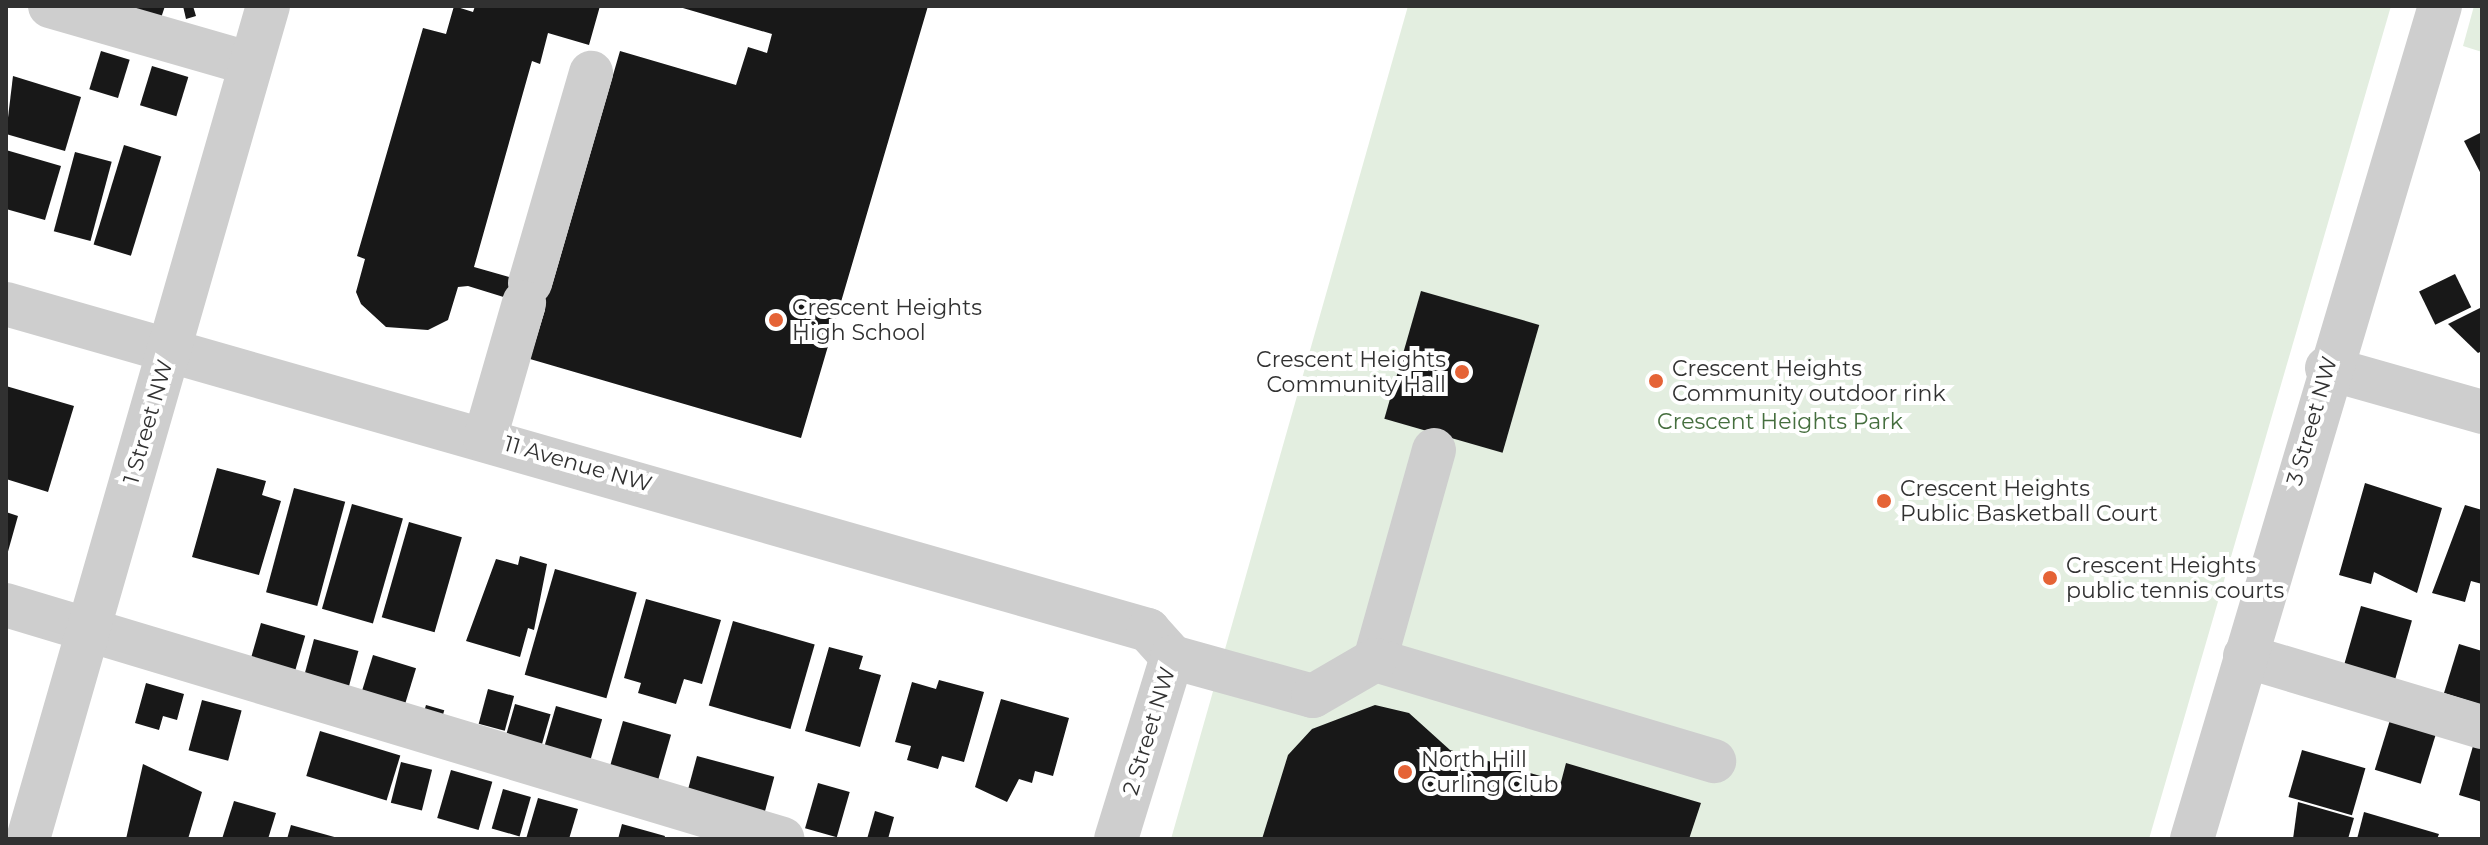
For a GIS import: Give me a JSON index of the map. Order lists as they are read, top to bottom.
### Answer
{
  "streets": {
    "street": [
      "3 Street NW",
      "1 Street NW",
      "11 Avenue NW",
      "2 Street NW"
    ]
  },
  "crossings": [
    ["1 Street NW", "11 Avenue NW"],
    ["11 Avenue NW", "2 Street NW"]
  ],
  "parks": ["Crescent Heights Park"],
  "places": [
    "Crescent Heights High School",
    "Crescent Heights Community Hall",
    "Crescent Heights Community outdoor rink",
    "Crescent Heights Public Basketball Court",
    "Crescent Heights public tennis courts",
    "North Hill Curling Club"
  ]
}
